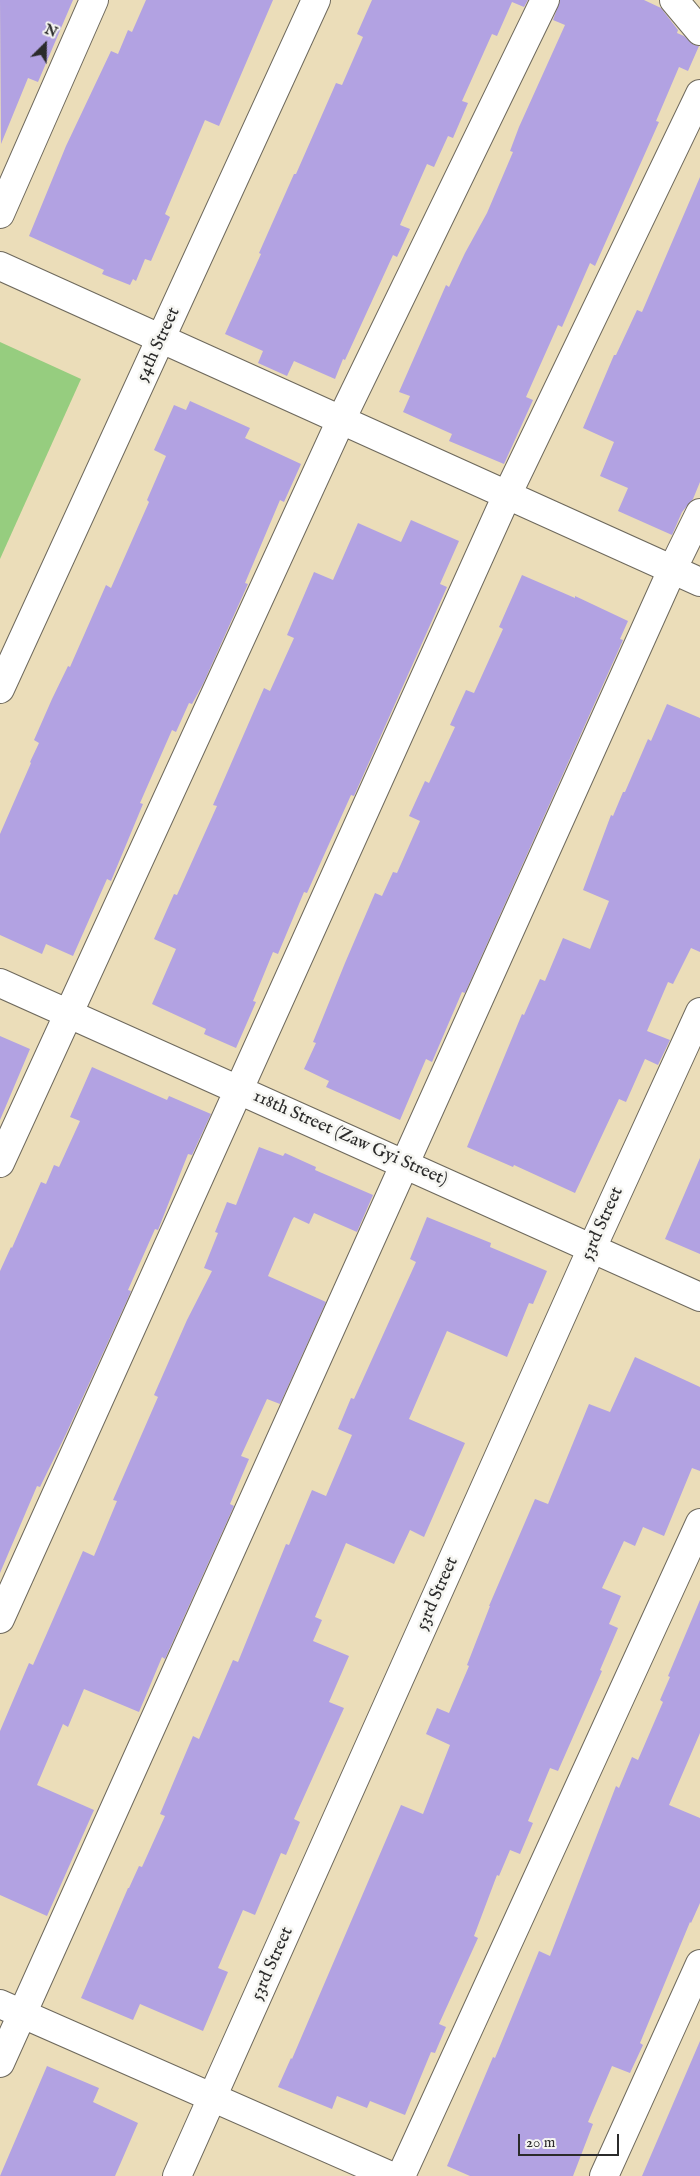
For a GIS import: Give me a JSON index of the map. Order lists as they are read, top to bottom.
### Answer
{
  "streets": {
    "street": ["54th Street", "118th Street (Zaw Gyi Street)", "53rd Street"]
  },
  "crossings": [
    ["118th Street (Zaw Gyi Street)", "53rd Street"]
  ],
  "scale_bar": "20 m",
  "north": "top right"
}
